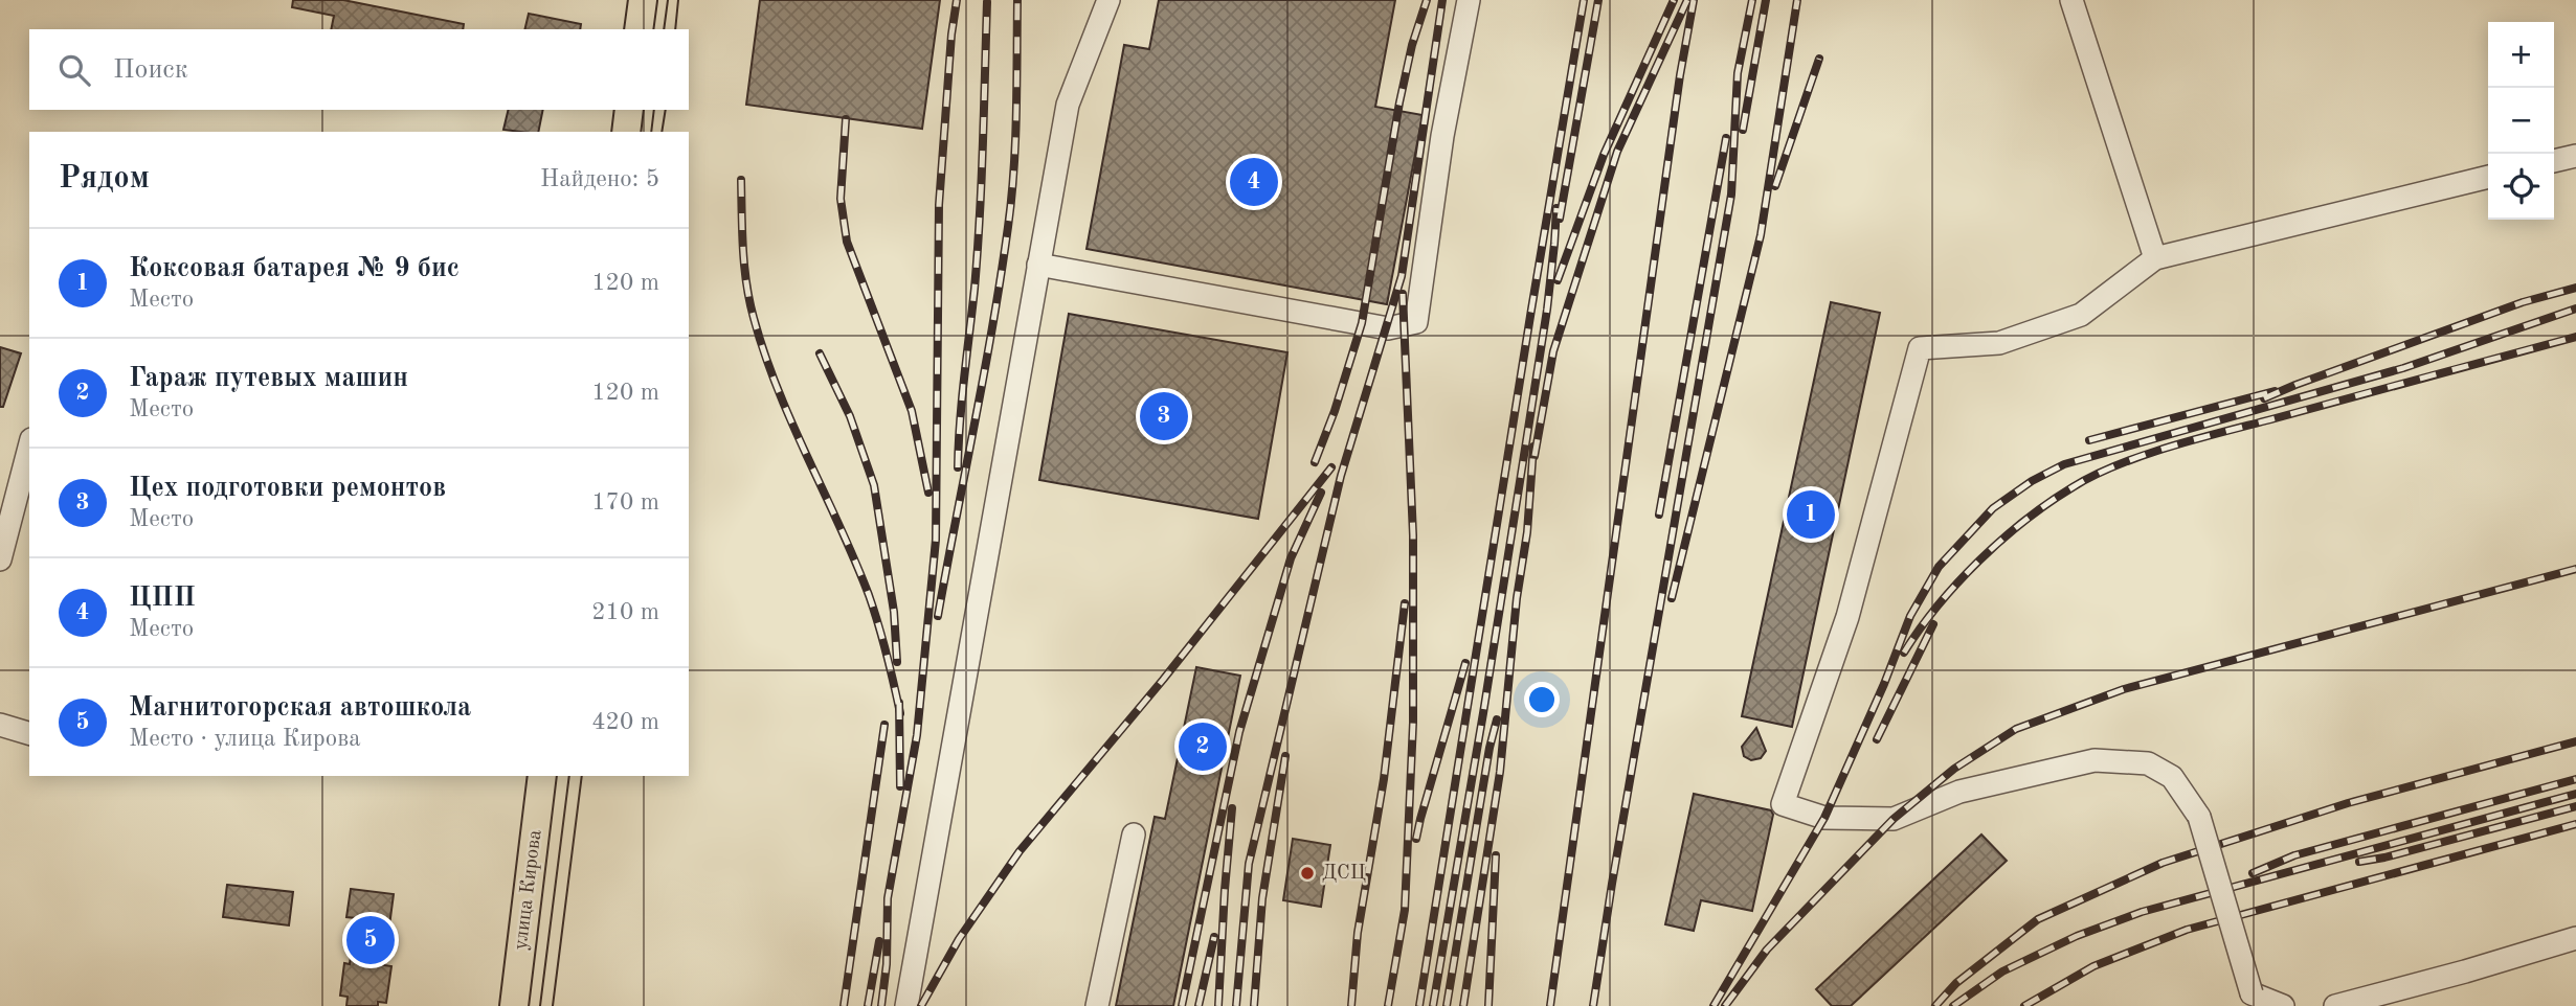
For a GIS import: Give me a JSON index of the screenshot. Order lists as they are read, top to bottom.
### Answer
{
  "streets": {
    "main road": ["улица Кирова"]
  },
  "places": ["ДСЦ"],
  "page": {
    "map_buttons": ["+", "−"],
    "search": "Поиск",
    "heading": ["Рядом", "Найдено: 5"],
    "pins": [
      "4",
      "3",
      "1",
      "2",
      "5"
    ],
    "list": [
      {
        "mark": "1",
        "name": "Коксовая батарея № 9 бис",
        "note": "Место",
        "value": "120 m"
      },
      {
        "mark": "2",
        "name": "Гараж путевых машин",
        "note": "Место",
        "value": "120 m"
      },
      {
        "mark": "3",
        "name": "Цех подготовки ремонтов",
        "note": "Место",
        "value": "170 m"
      },
      {
        "mark": "4",
        "name": "ЦПП",
        "note": "Место",
        "value": "210 m"
      },
      {
        "mark": "5",
        "name": "Магнитогорская автошкола",
        "note": "Место · улица Кирова",
        "value": "420 m"
      }
    ]
  }
}
